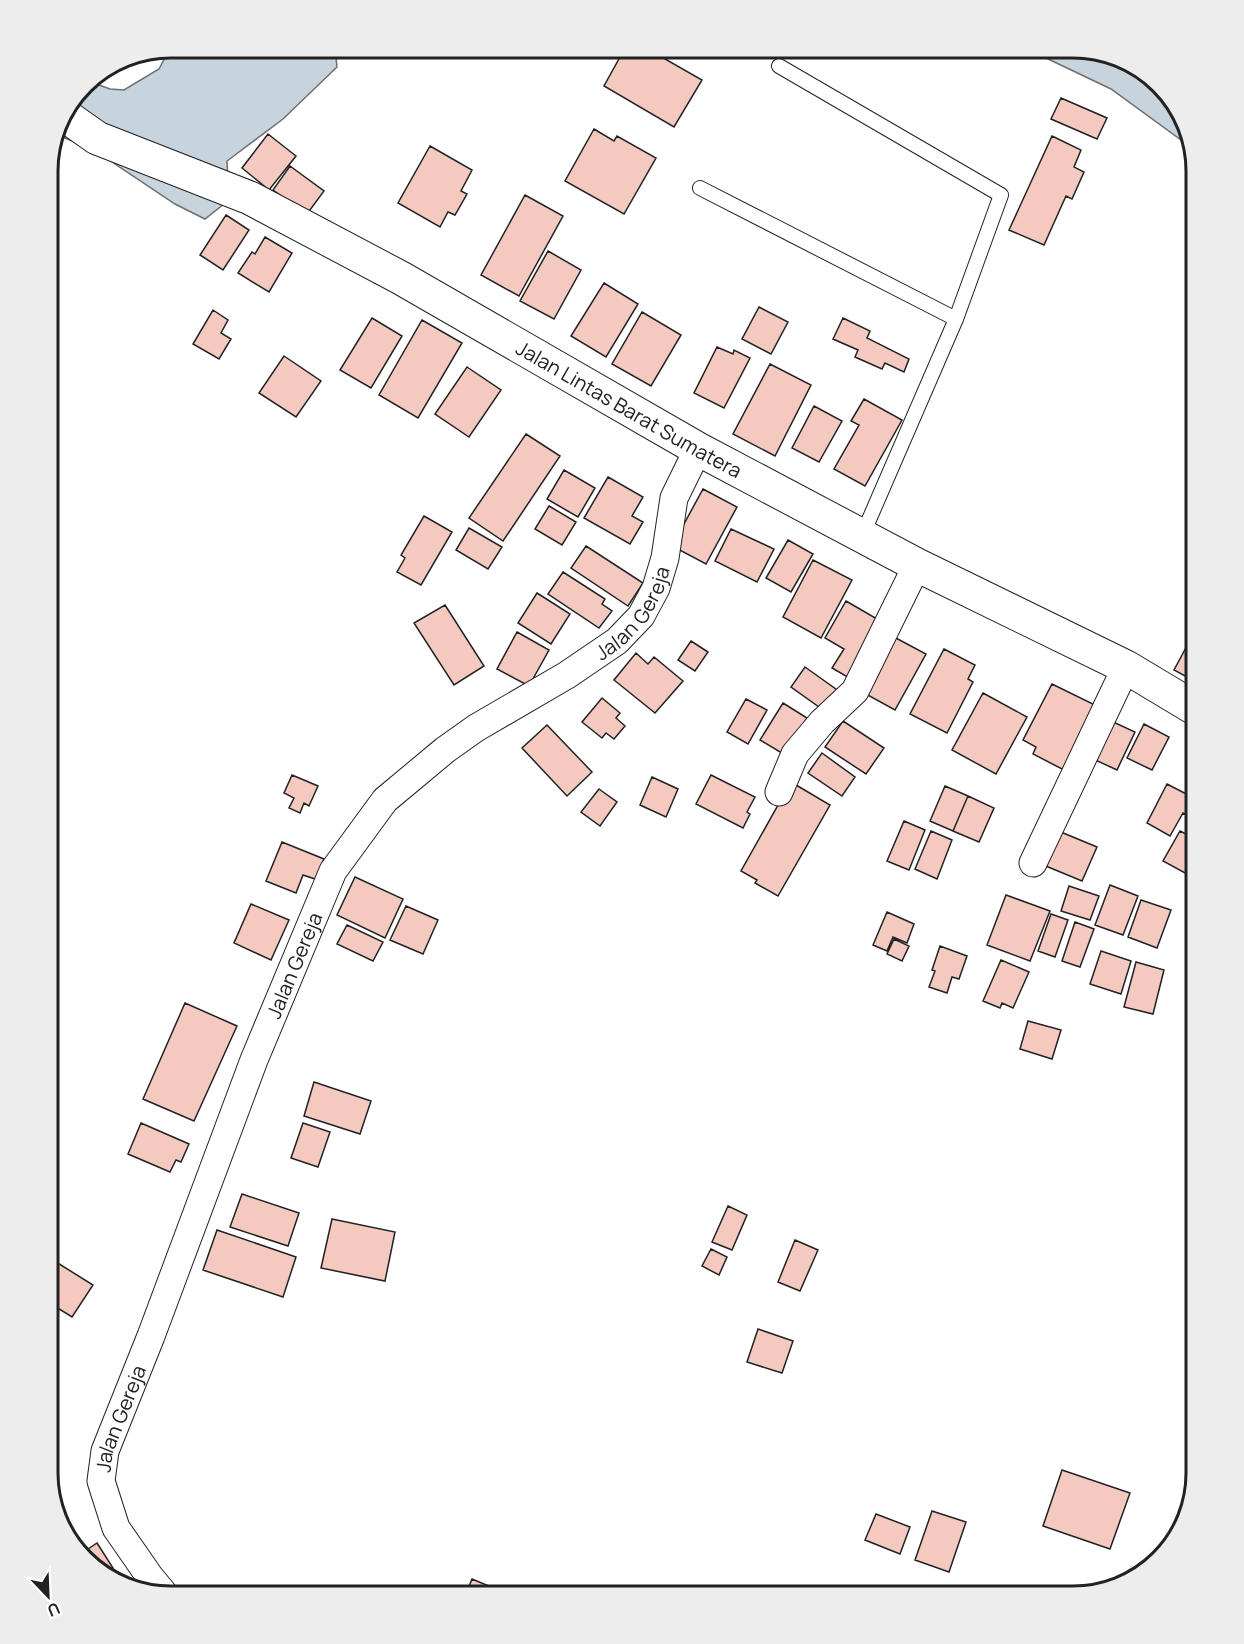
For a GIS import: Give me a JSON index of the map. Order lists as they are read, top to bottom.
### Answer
{
  "streets": {
    "highway": ["Jalan Lintas Barat Sumatera"],
    "street": ["Jalan Gereja"]
  },
  "crossings": [
    ["Jalan Lintas Barat Sumatera", "Jalan Gereja"]
  ],
  "north": "bottom right"
}
